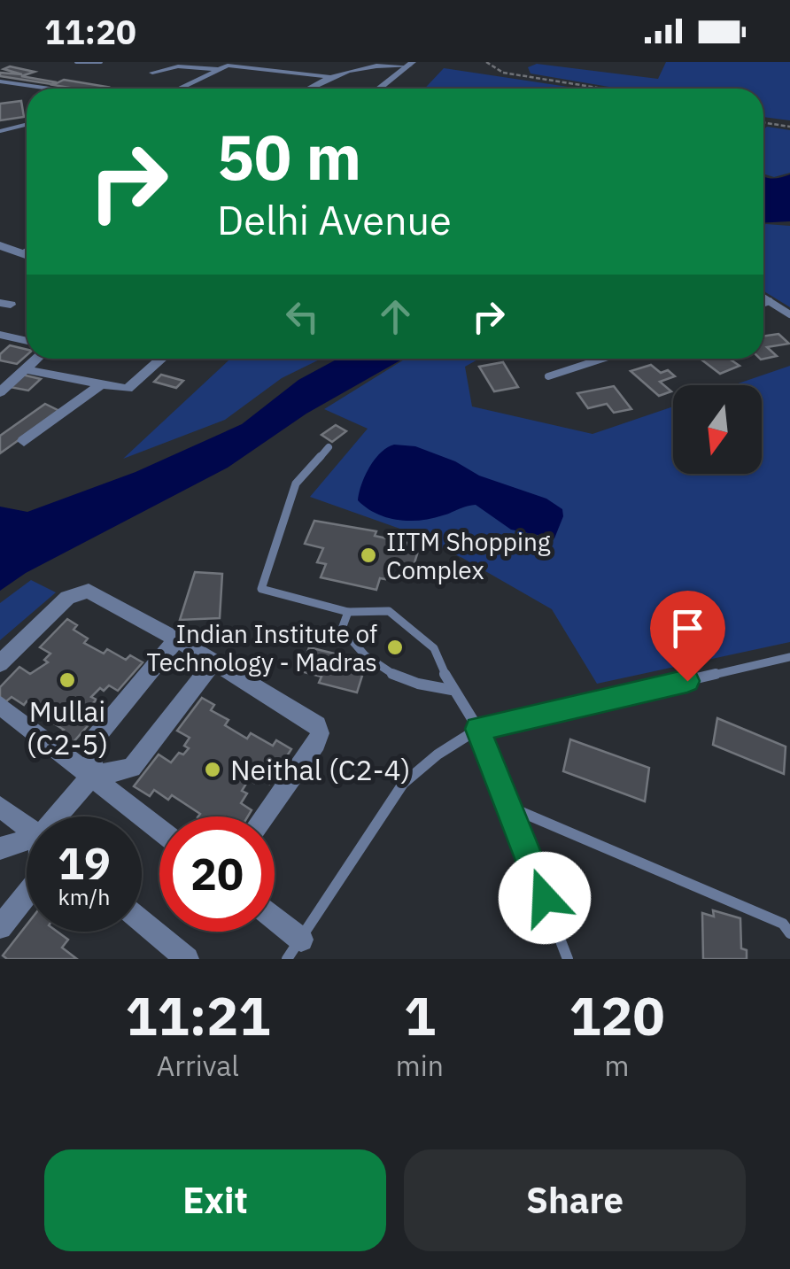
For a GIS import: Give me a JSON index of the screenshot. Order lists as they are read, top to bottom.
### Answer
{
  "places": [
    "IITM Shopping Complex",
    "Indian Institute of Technology - Madras",
    "Mullai (C2-5)",
    "Neithal (C2-4)"
  ],
  "north": "bottom",
  "page": {
    "status": "11:20",
    "turn": ["50 m", "Delhi Avenue"],
    "speed": "19 km/h",
    "limit": "20",
    "eta": [
      "11:21",
      "Arrival",
      "1",
      "min",
      "120",
      "m"
    ],
    "buttons": ["Exit", "Share"]
  }
}
